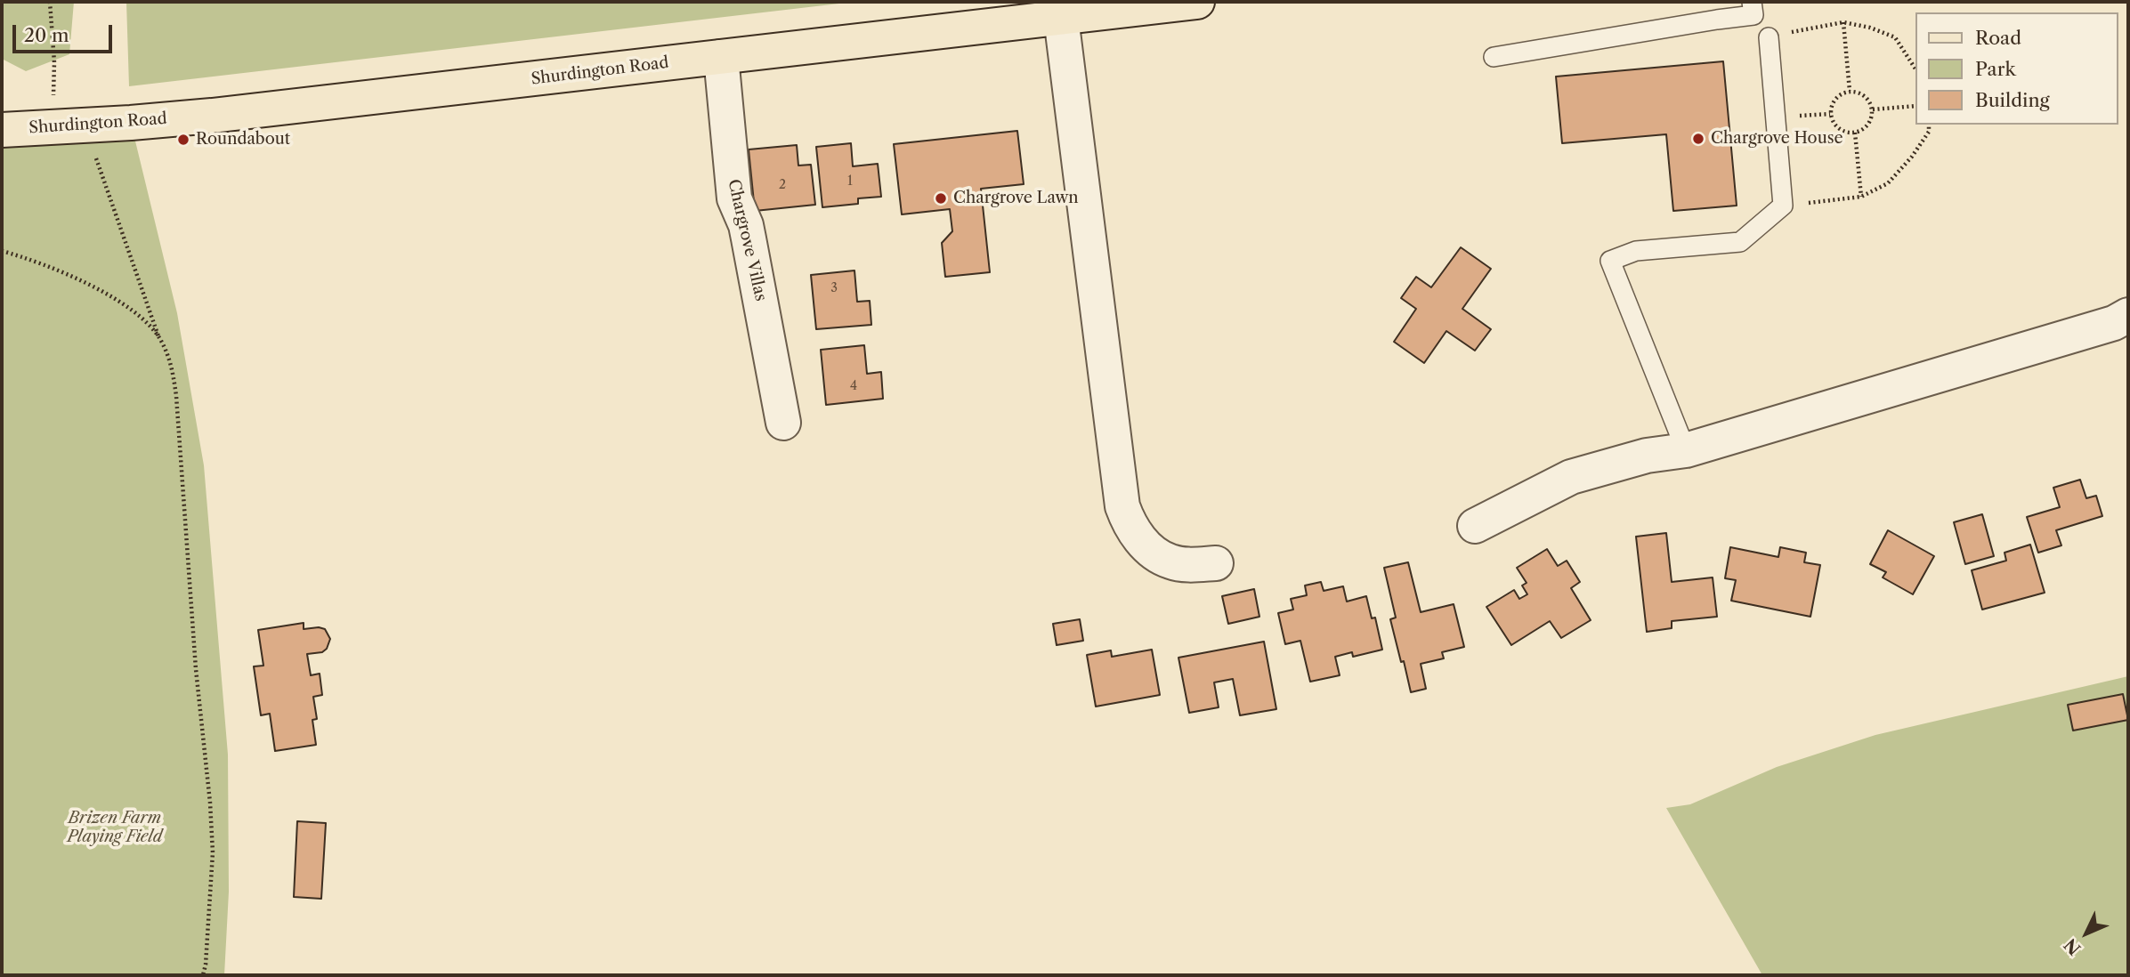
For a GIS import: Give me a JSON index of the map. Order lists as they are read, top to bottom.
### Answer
{
  "streets": {
    "main road": ["Shurdington Road"],
    "street": ["Chargrove Villas"]
  },
  "crossings": [
    ["Shurdington Road", "Chargrove Villas"]
  ],
  "parks": ["Brizen Farm Playing Field"],
  "places": ["Chargrove House", "Roundabout", "Chargrove Lawn"],
  "house_numbers": [
    "1",
    "2",
    "3",
    "4"
  ],
  "legend": ["Road", "Park", "Building"],
  "scale_bar": "20 m",
  "north": "bottom left"
}
